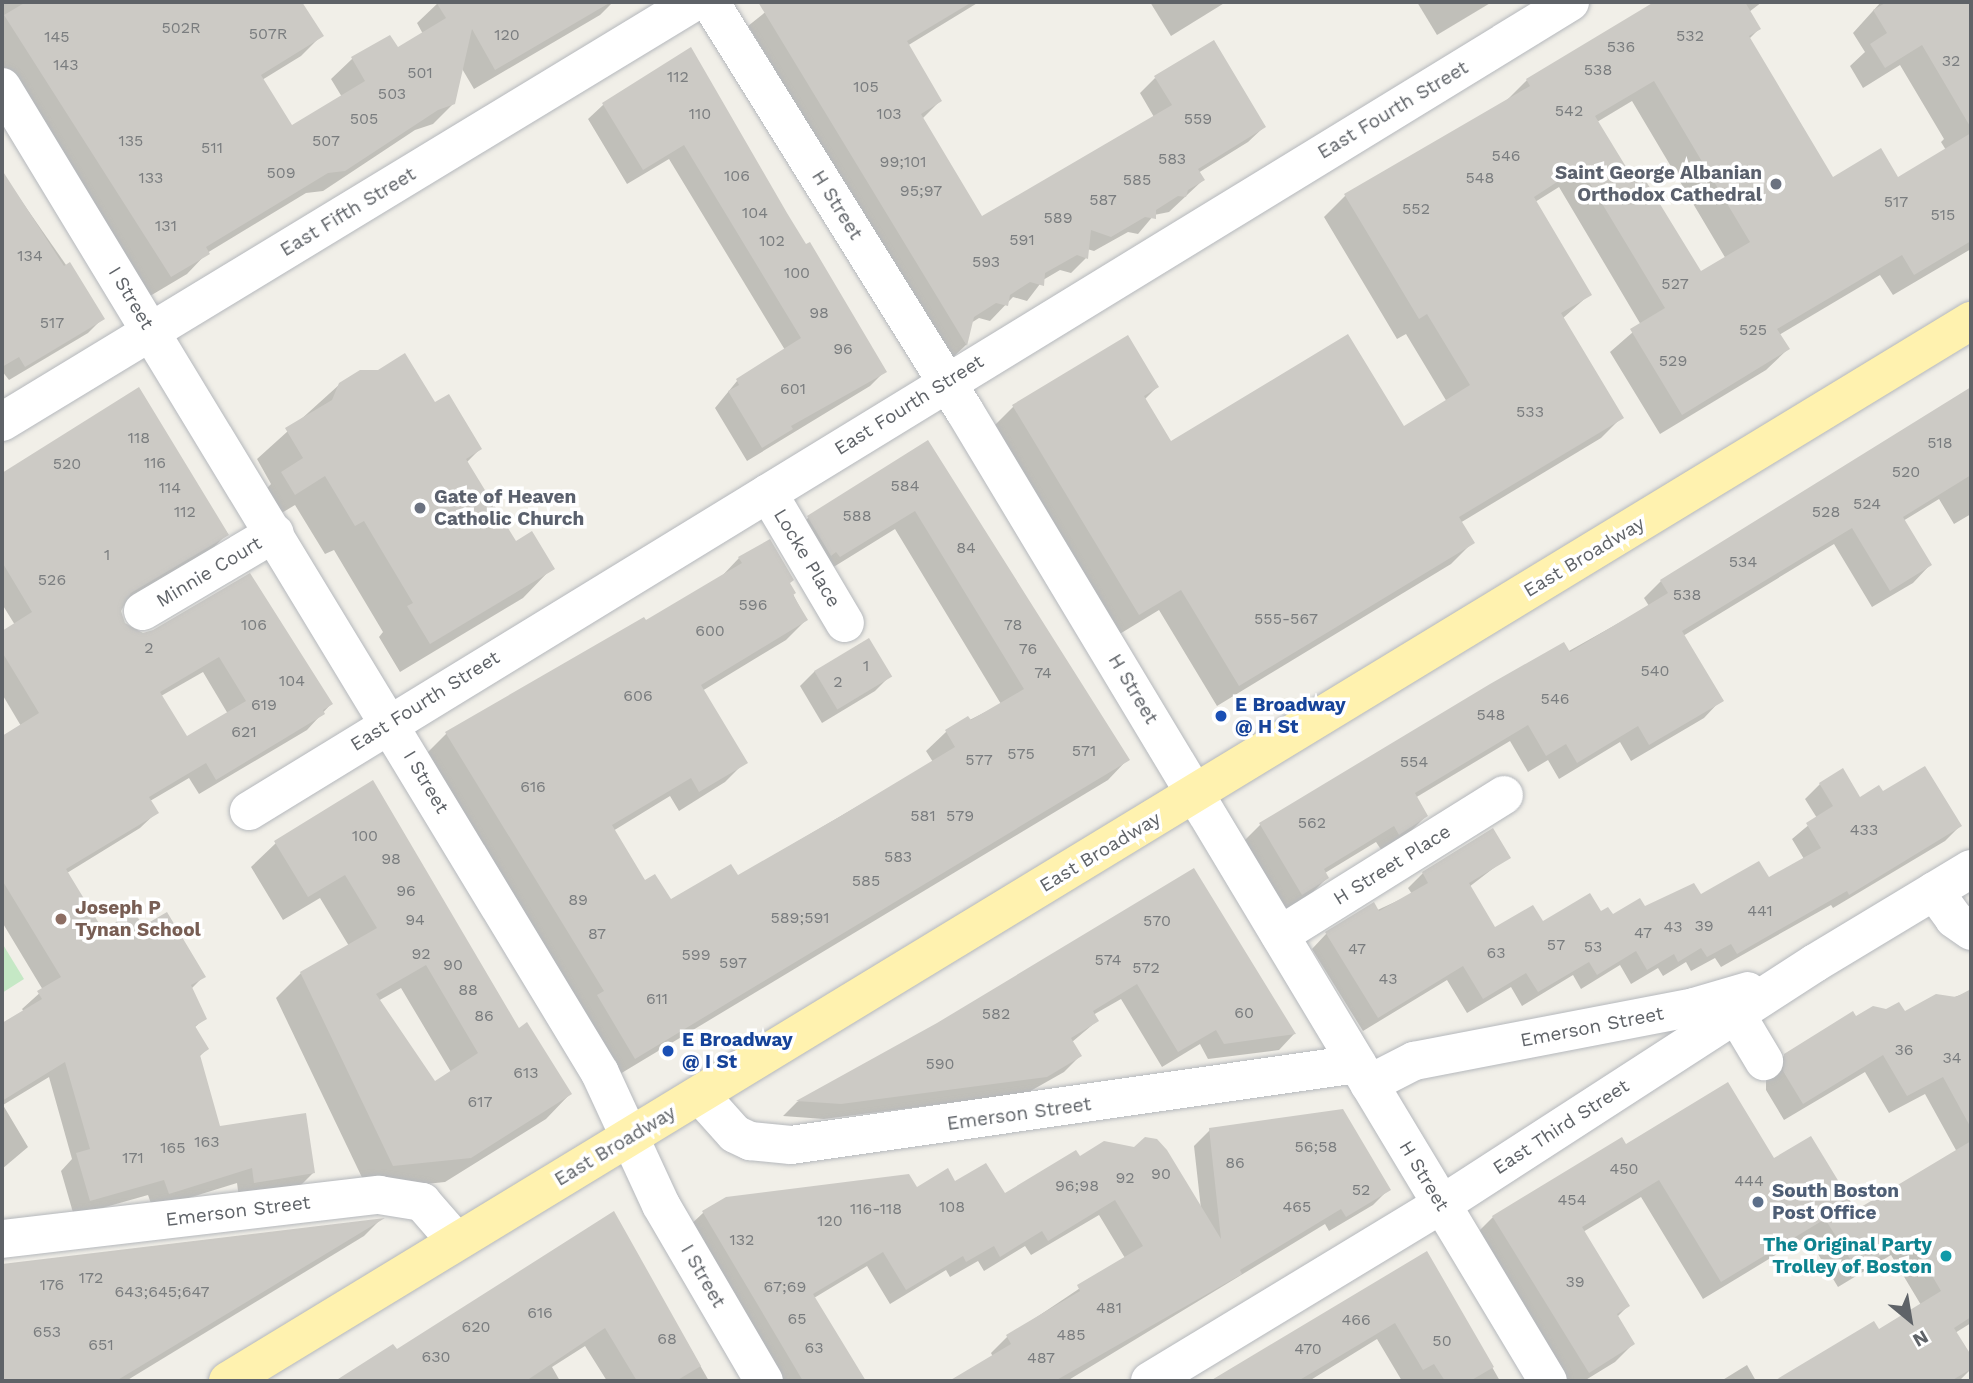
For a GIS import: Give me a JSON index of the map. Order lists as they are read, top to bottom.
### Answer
{
  "streets": {
    "main road": ["East Broadway"],
    "street": [
      "East Fourth Street",
      "H Street",
      "East Fifth Street",
      "I Street",
      "Locke Place",
      "Minnie Court",
      "H Street Place",
      "Emerson Street",
      "East Third Street"
    ]
  },
  "crossings": [
    ["East Fourth Street", "H Street"],
    ["East Fourth Street", "I Street"],
    ["East Fourth Street", "Locke Place"],
    ["H Street", "East Broadway"],
    ["H Street", "H Street Place"],
    ["H Street", "Emerson Street"],
    ["H Street", "East Third Street"],
    ["East Fifth Street", "I Street"],
    ["I Street", "East Broadway"],
    ["I Street", "Minnie Court"],
    ["East Broadway", "Emerson Street"],
    ["Emerson Street", "East Third Street"]
  ],
  "places": [
    "Saint George Albanian Orthodox Cathedral",
    "Gate of Heaven Catholic Church",
    "E Broadway @ H St",
    "Joseph P Tynan School",
    "E Broadway @ I St",
    "South Boston Post Office",
    "The Original Party Trolley of Boston"
  ],
  "house_numbers": [
    "502R",
    "507R",
    "120",
    "532",
    "145",
    "536",
    "32",
    "143",
    "538",
    "501",
    "112",
    "105",
    "503",
    "542",
    "110",
    "103",
    "505",
    "559",
    "135",
    "507",
    "511",
    "546",
    "583",
    "99;101",
    "509",
    "106",
    "133",
    "548",
    "585",
    "95;97",
    "587",
    "517",
    "552",
    "104",
    "515",
    "589",
    "131",
    "591",
    "102",
    "134",
    "593",
    "100",
    "527",
    "98",
    "517",
    "525",
    "96",
    "529",
    "601",
    "533",
    "118",
    "518",
    "116",
    "520",
    "520",
    "584",
    "114",
    "524",
    "112",
    "528",
    "588",
    "84",
    "1",
    "534",
    "526",
    "538",
    "596",
    "555-567",
    "106",
    "78",
    "600",
    "2",
    "76",
    "1",
    "540",
    "74",
    "104",
    "2",
    "606",
    "546",
    "619",
    "548",
    "621",
    "571",
    "575",
    "577",
    "554",
    "616",
    "581",
    "579",
    "562",
    "433",
    "100",
    "583",
    "98",
    "585",
    "96",
    "89",
    "441",
    "589;591",
    "94",
    "570",
    "39",
    "43",
    "47",
    "87",
    "57",
    "53",
    "47",
    "63",
    "92",
    "599",
    "574",
    "597",
    "90",
    "572",
    "43",
    "88",
    "611",
    "60",
    "582",
    "86",
    "36",
    "34",
    "590",
    "613",
    "617",
    "163",
    "56;58",
    "165",
    "171",
    "86",
    "450",
    "90",
    "92",
    "444",
    "96;98",
    "52",
    "454",
    "108",
    "465",
    "116-118",
    "120",
    "132",
    "172",
    "39",
    "176",
    "67;69",
    "643;645;647",
    "481",
    "616",
    "65",
    "466",
    "620",
    "653",
    "485",
    "68",
    "50",
    "651",
    "63",
    "470",
    "630",
    "487"
  ],
  "north": "bottom right"
}
